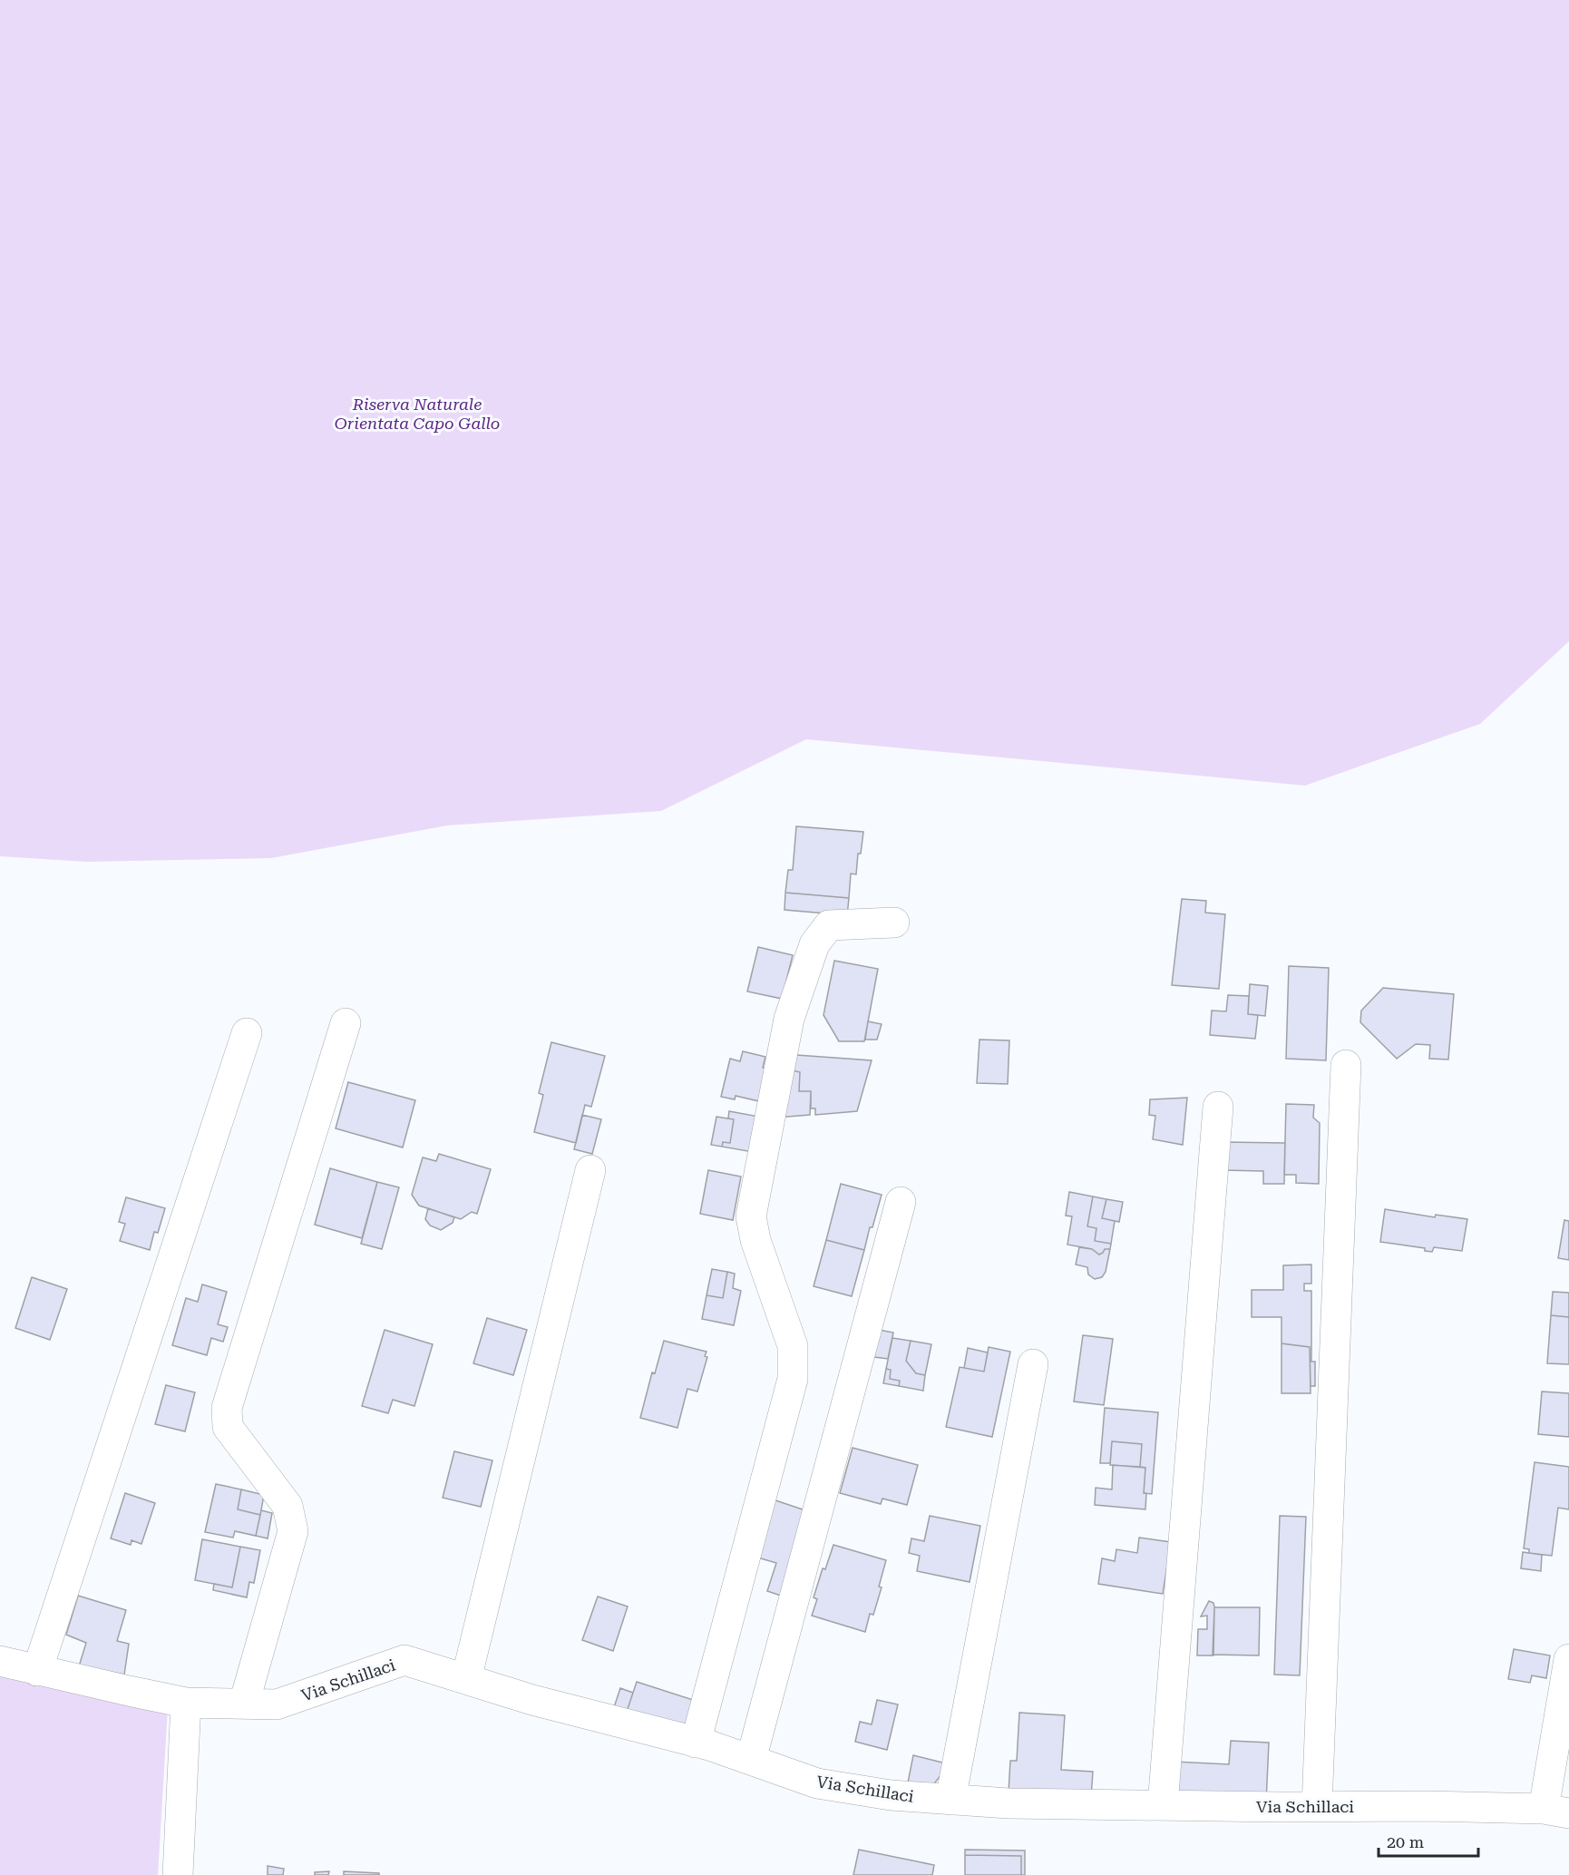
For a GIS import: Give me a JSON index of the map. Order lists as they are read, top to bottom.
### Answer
{
  "streets": {
    "street": ["Via Schillaci"]
  },
  "parks": ["Riserva Naturale Orientata Capo Gallo"],
  "scale_bar": "20 m"
}
